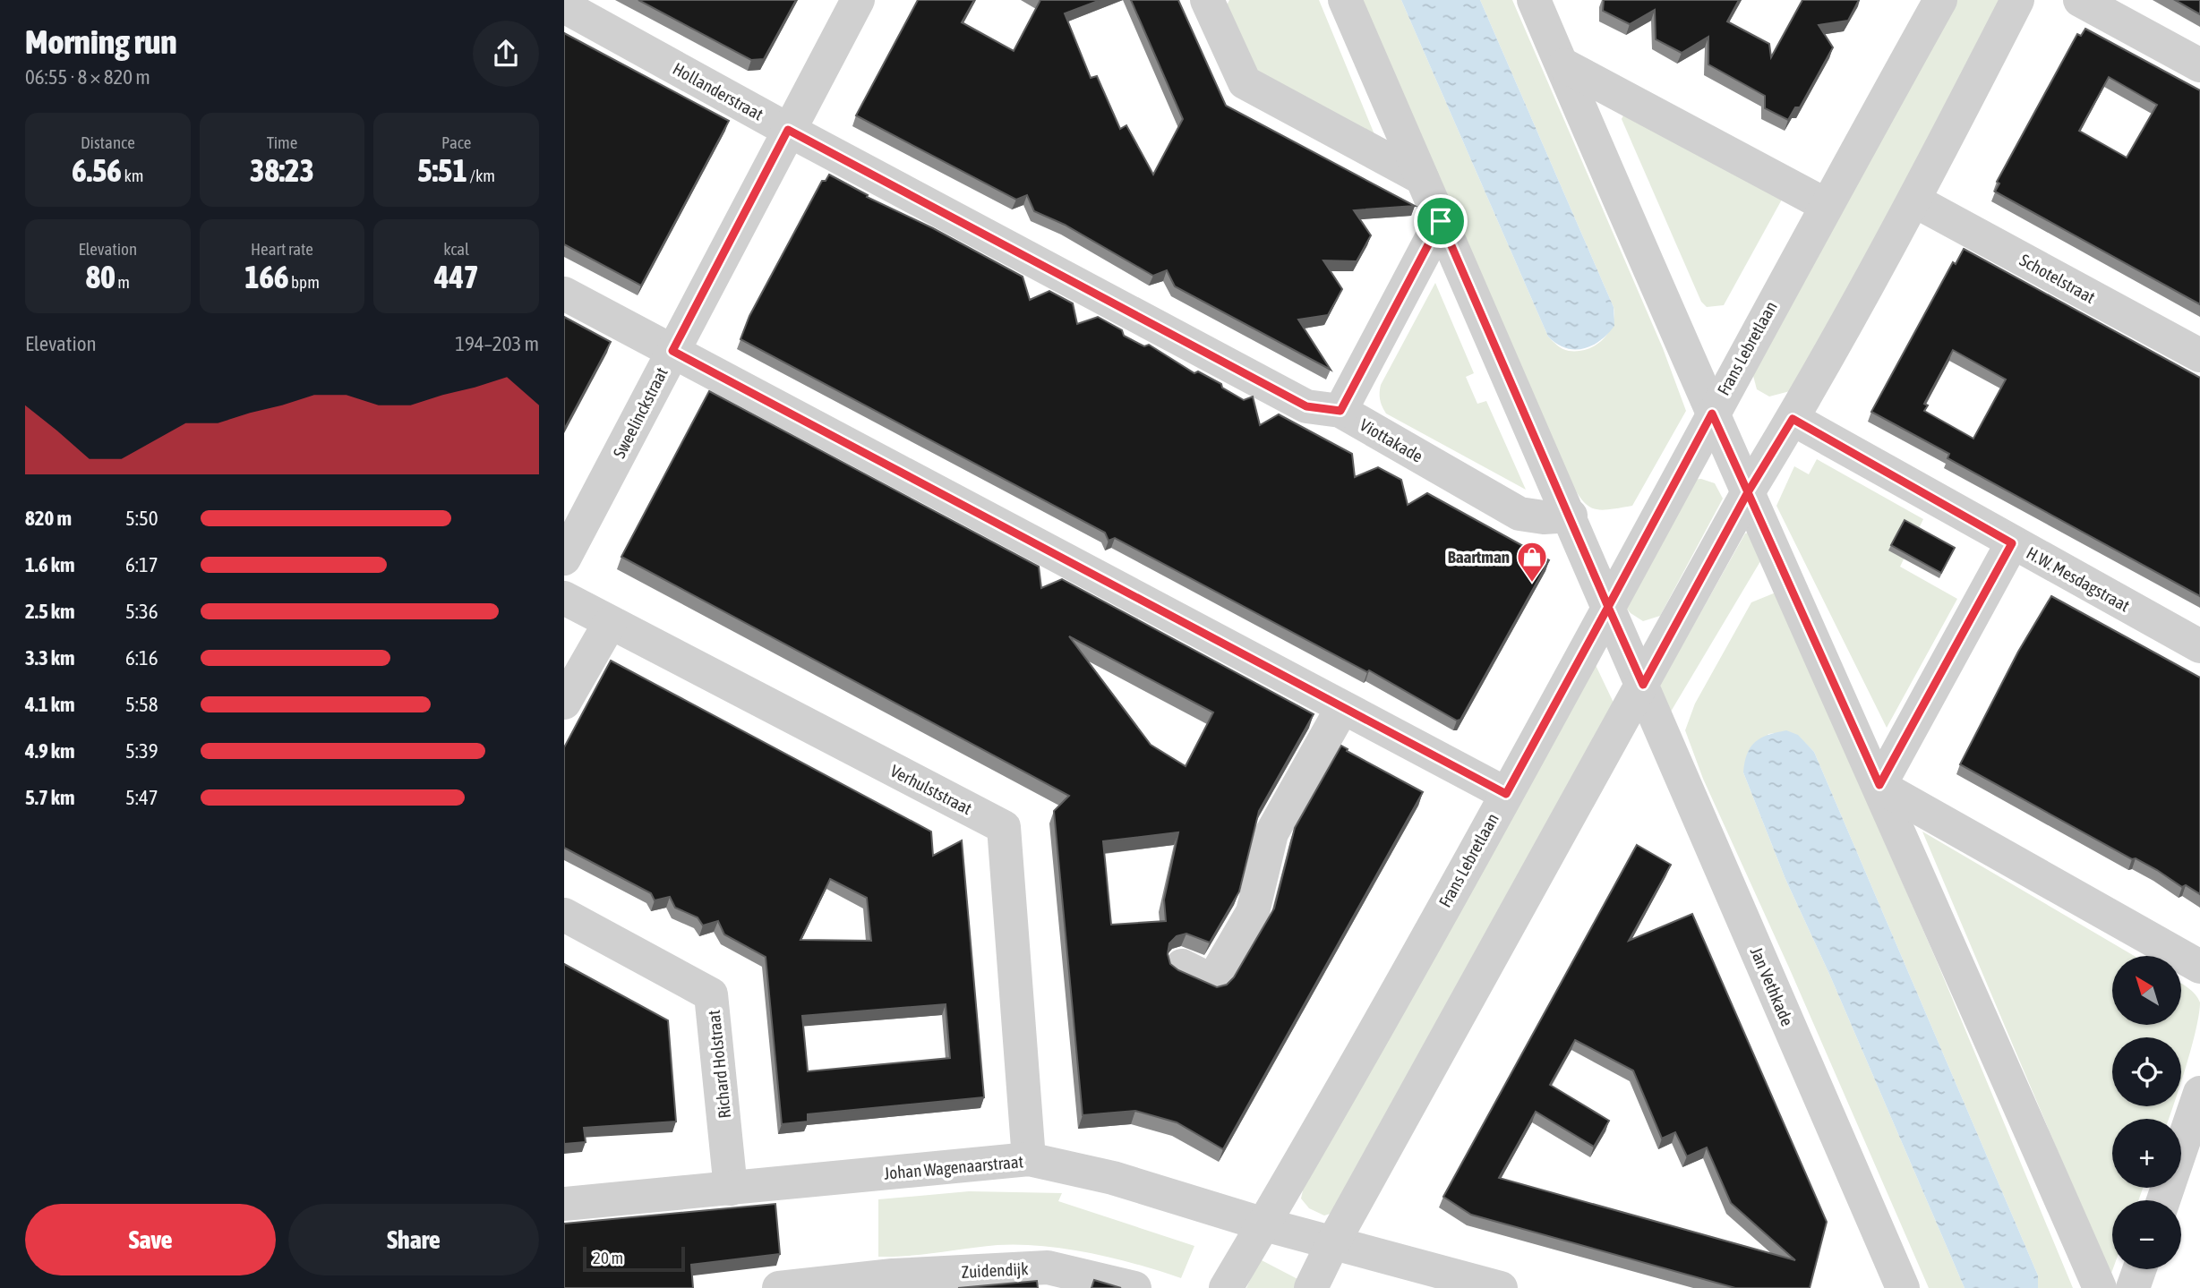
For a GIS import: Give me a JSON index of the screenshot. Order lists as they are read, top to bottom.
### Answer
{
  "streets": {
    "street": [
      "Hollanderstraat",
      "Schotelstraat",
      "Frans Lebretlaan",
      "Sweelinckstraat",
      "Viottakade",
      "H.W. Mesdagstraat",
      "Verhulststraat",
      "Jan Vethkade",
      "Richard Holstraat",
      "Johan Wagenaarstraat",
      "Zuidendijk"
    ]
  },
  "crossings": [
    ["Hollanderstraat", "Sweelinckstraat"],
    ["Hollanderstraat", "Viottakade"],
    ["Frans Lebretlaan", "Johan Wagenaarstraat"],
    ["Verhulststraat", "Johan Wagenaarstraat"],
    ["Richard Holstraat", "Johan Wagenaarstraat"]
  ],
  "places": {
    "shop": ["Baartman"]
  },
  "scale_bar": "20 m",
  "north": "top left",
  "page": {
    "heading": ["Morning run", "06:55 · 8 × 820 m"],
    "stats": [
      ["Distance", "6.56 km"],
      ["Time", "38:23"],
      ["Pace", "5:51 /km"],
      ["Elevation", "80 m"],
      ["Heart rate", "166 bpm"],
      ["kcal", "447"]
    ],
    "chart": ["Elevation", "194–203 m"],
    "list": [
      {
        "name": "820 m",
        "note": "5:50"
      },
      {
        "name": "1.6 km",
        "note": "6:17"
      },
      {
        "name": "2.5 km",
        "note": "5:36"
      },
      {
        "name": "3.3 km",
        "note": "6:16"
      },
      {
        "name": "4.1 km",
        "note": "5:58"
      },
      {
        "name": "4.9 km",
        "note": "5:39"
      },
      {
        "name": "5.7 km",
        "note": "5:47"
      }
    ],
    "map_buttons": ["+", "−"],
    "buttons": ["Save", "Share"],
    "scale": "20 m"
  }
}
